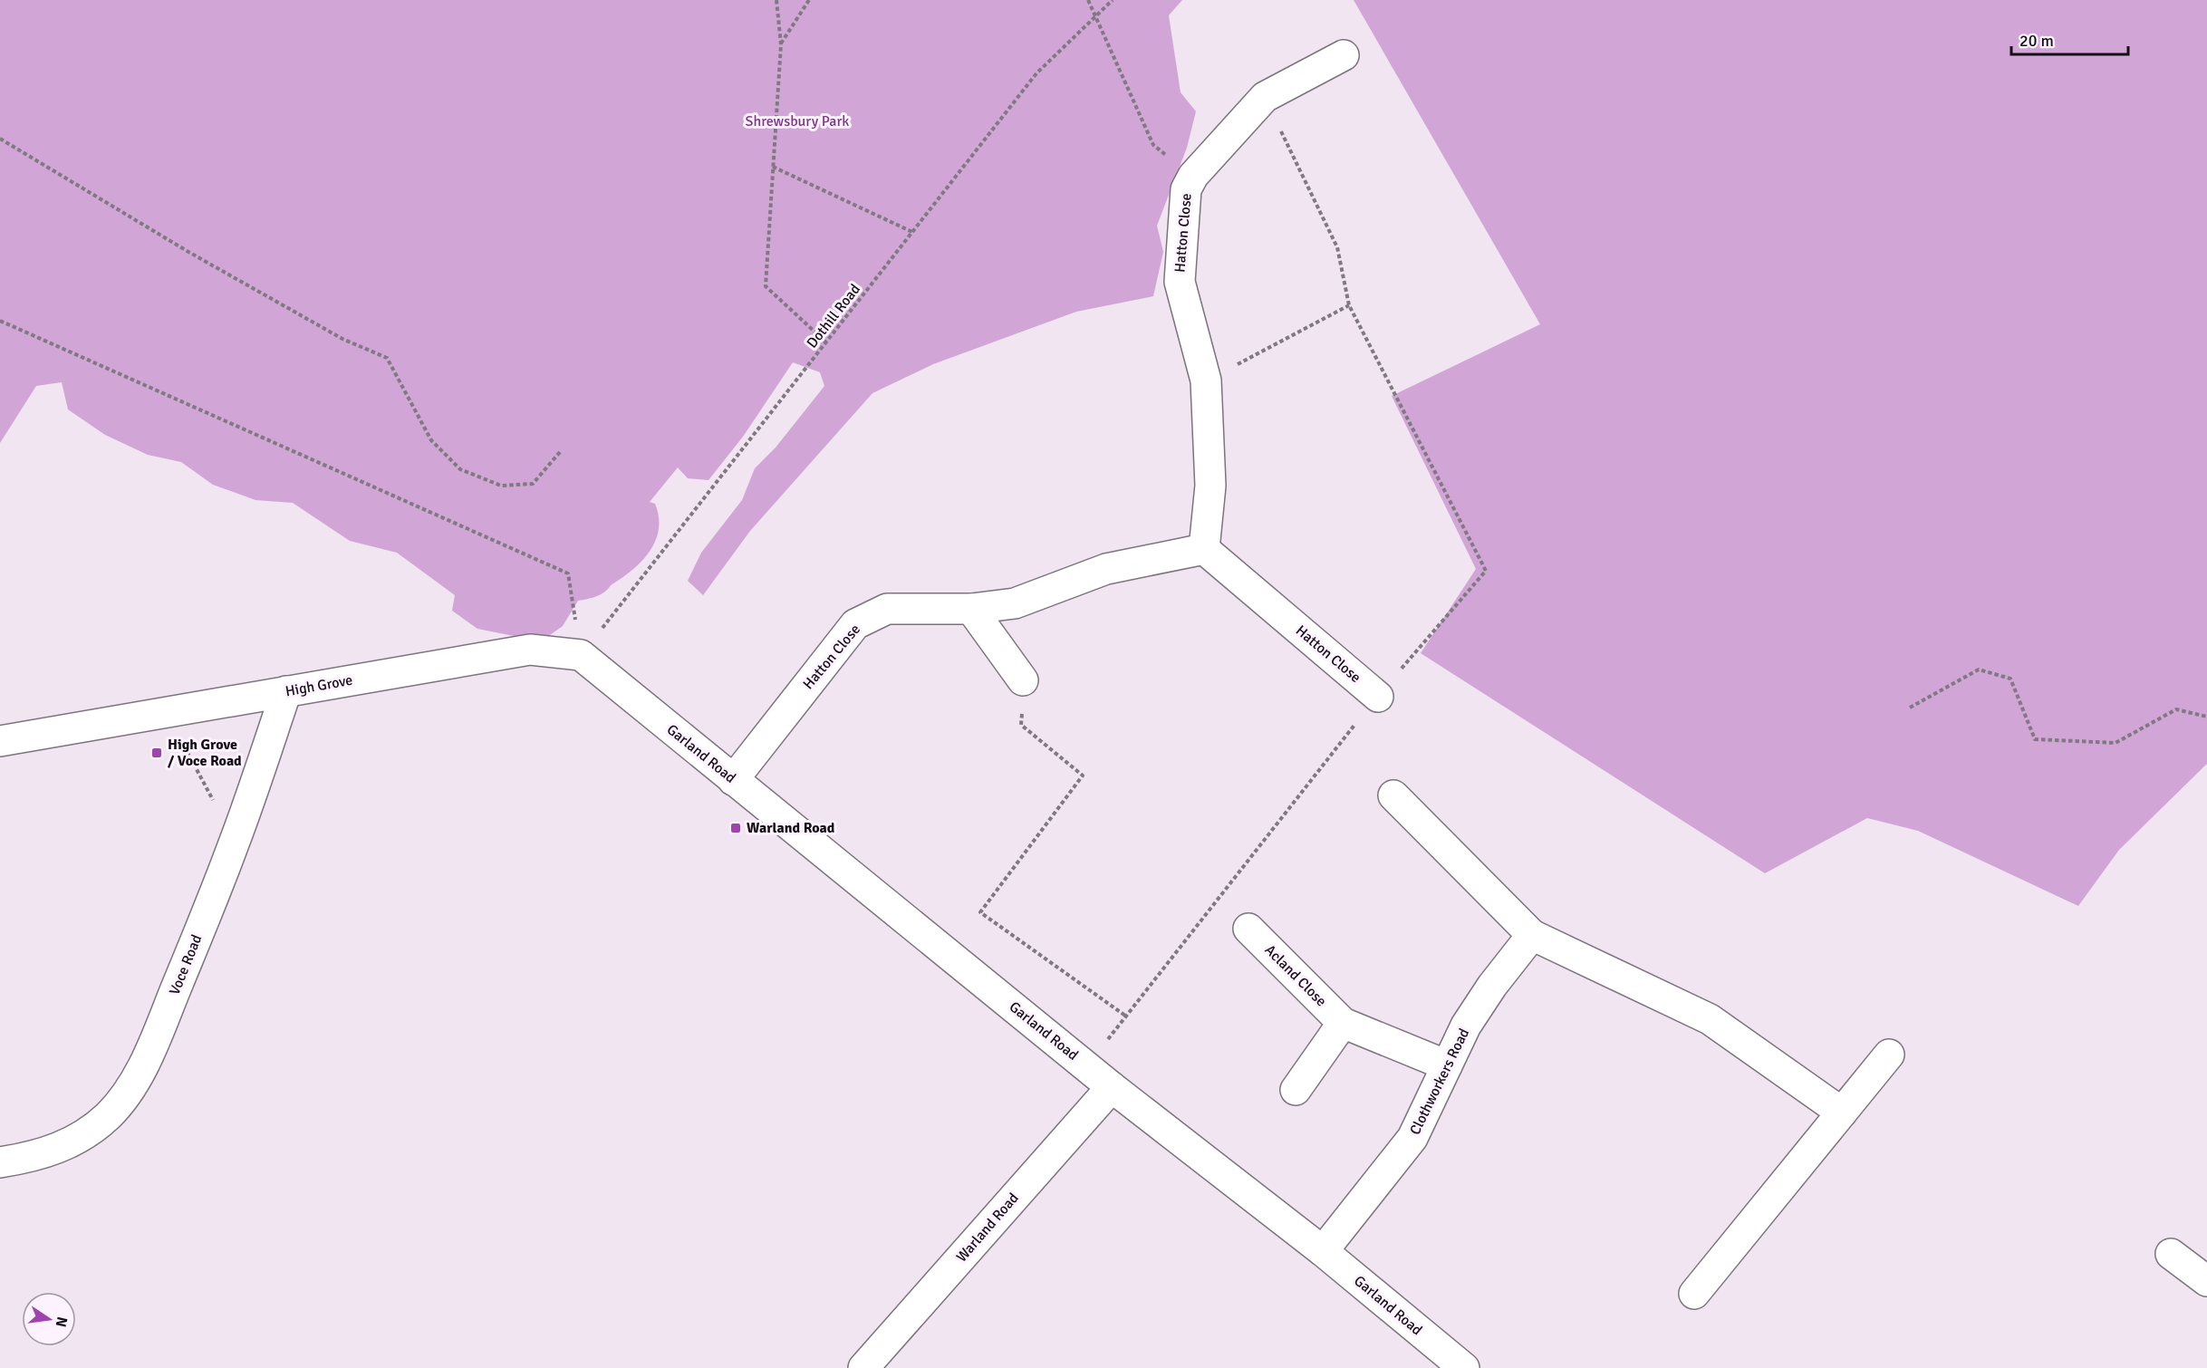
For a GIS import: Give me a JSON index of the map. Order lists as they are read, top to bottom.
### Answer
{
  "streets": {
    "street": [
      "Hatton Close",
      "High Grove",
      "Garland Road",
      "Voce Road",
      "Acland Close",
      "Clothworkers Road",
      "Warland Road"
    ],
    "path": ["Dothill Road"]
  },
  "crossings": [
    ["Hatton Close", "Garland Road"],
    ["Dothill Road", "High Grove"],
    ["Dothill Road", "Garland Road"],
    ["High Grove", "Garland Road"],
    ["High Grove", "Voce Road"],
    ["Garland Road", "Clothworkers Road"],
    ["Garland Road", "Warland Road"],
    ["Acland Close", "Clothworkers Road"]
  ],
  "parks": ["Shrewsbury Park"],
  "places": {
    "transit": ["High Grove / Voce Road", "Warland Road"]
  },
  "scale_bar": "20 m",
  "north": "right"
}
